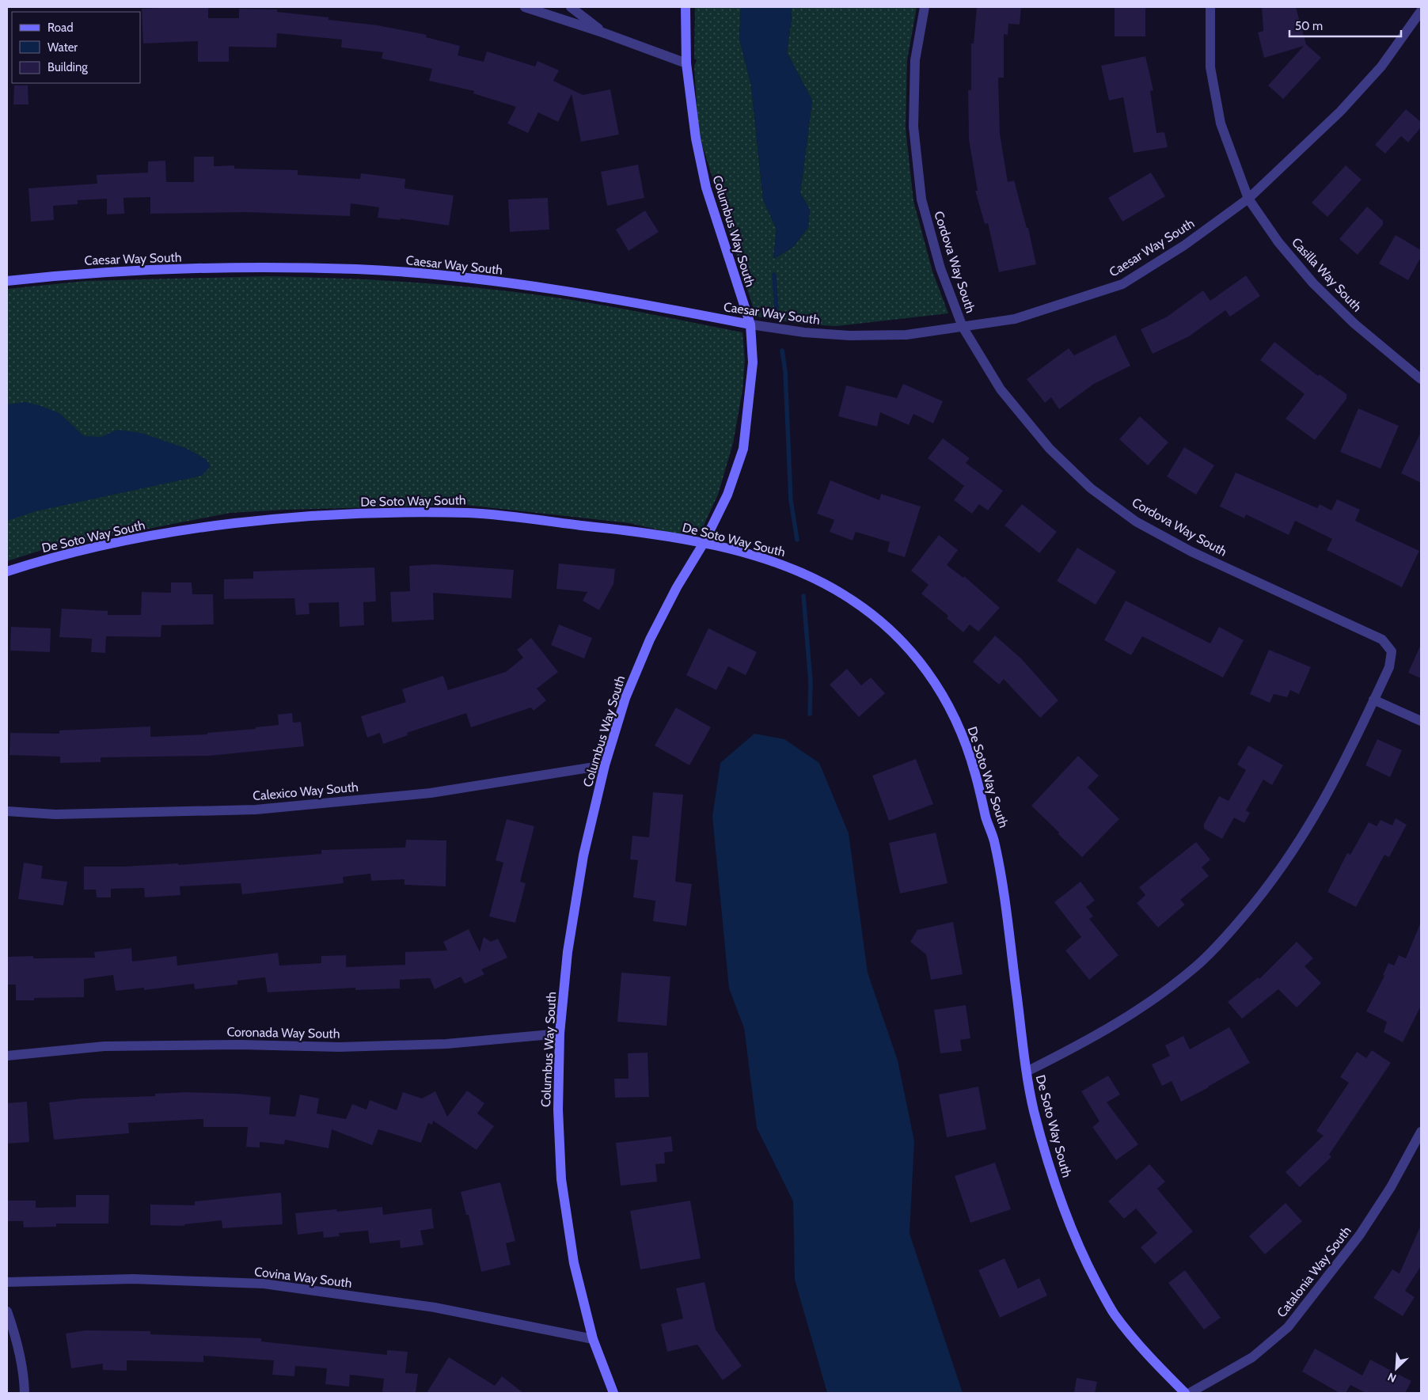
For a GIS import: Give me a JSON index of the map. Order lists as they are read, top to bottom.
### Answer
{
  "streets": {
    "street": [
      "Columbus Way South",
      "Caesar Way South",
      "Cordova Way South",
      "Casilla Way South",
      "De Soto Way South",
      "Calexico Way South",
      "Coronada Way South",
      "Catalonia Way South",
      "Covina Way South"
    ]
  },
  "crossings": [
    ["Columbus Way South", "Caesar Way South"],
    ["Columbus Way South", "De Soto Way South"],
    ["Columbus Way South", "Calexico Way South"],
    ["Columbus Way South", "Coronada Way South"],
    ["Columbus Way South", "Covina Way South"],
    ["Caesar Way South", "Cordova Way South"],
    ["Caesar Way South", "Casilla Way South"],
    ["Cordova Way South", "De Soto Way South"]
  ],
  "legend": ["Road", "Water", "Building"],
  "scale_bar": "50 m",
  "north": "bottom left"
}
